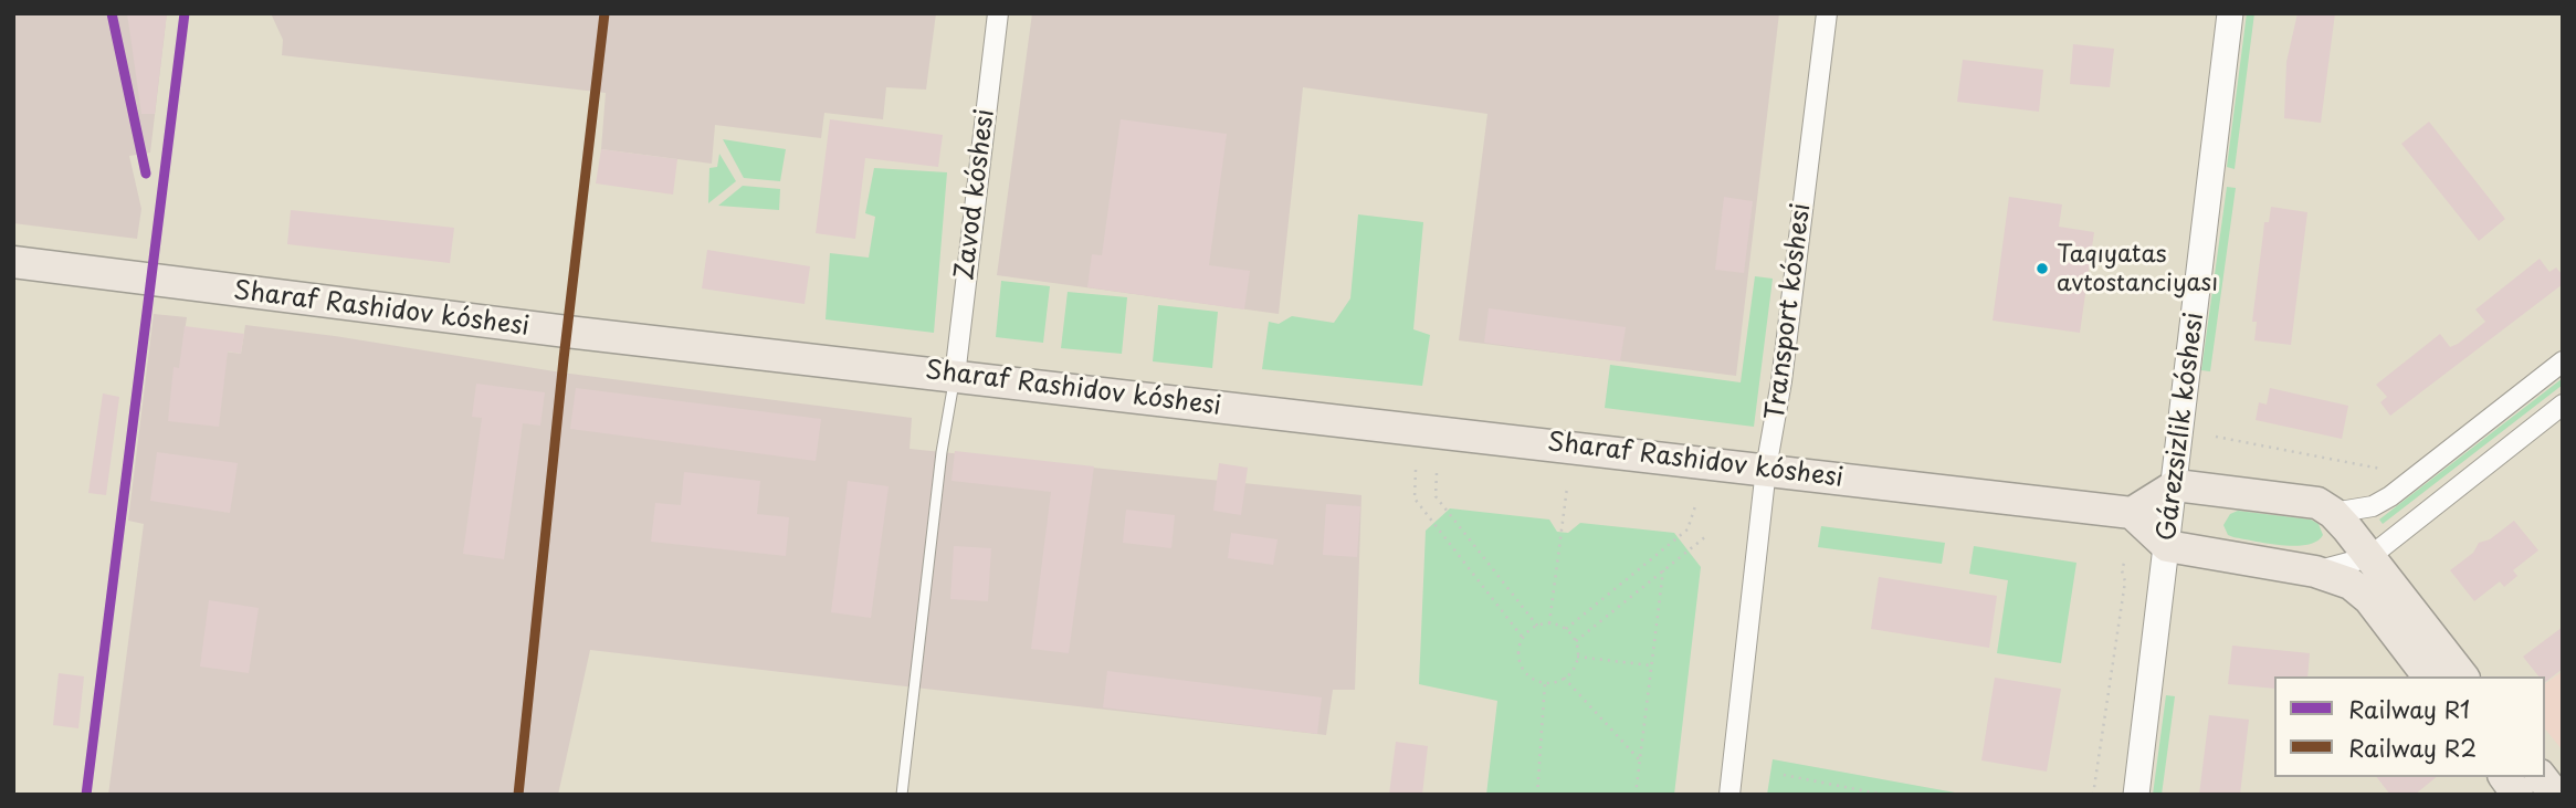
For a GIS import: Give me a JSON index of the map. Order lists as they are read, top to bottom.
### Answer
{
  "streets": {
    "main road": ["Sharaf Rashidov kóshesi"],
    "street": ["Zavod kóshesi", "Transport kóshesi", "Gárezsizlik kóshesi"]
  },
  "crossings": [
    ["Zavod kóshesi", "Sharaf Rashidov kóshesi"],
    ["Sharaf Rashidov kóshesi", "Transport kóshesi"]
  ],
  "places": ["Taqıyatas avtostanciyası"],
  "lines": ["rail line R1", "rail line R2"],
  "legend": ["Railway R1", "Railway R2"]
}
